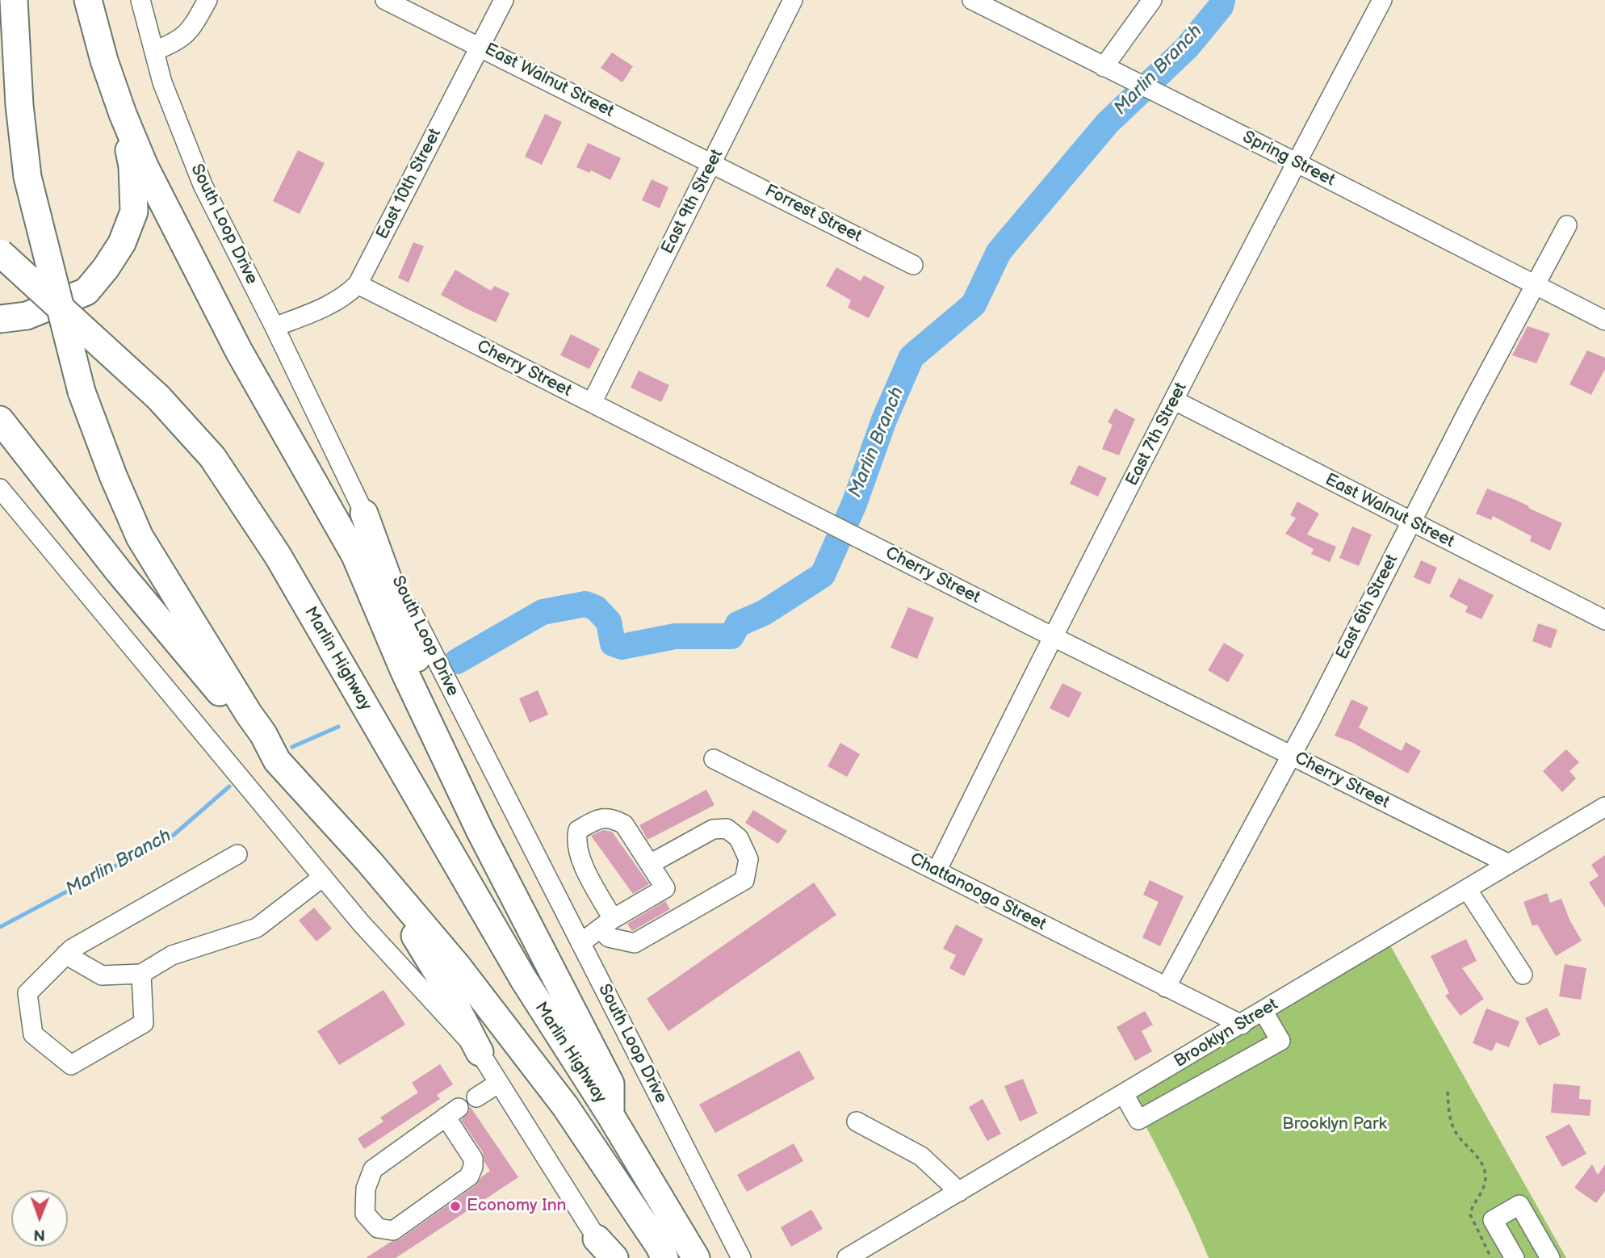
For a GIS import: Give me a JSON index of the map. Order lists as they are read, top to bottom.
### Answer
{
  "streets": {
    "highway": ["Marlin Highway"],
    "street": [
      "East Walnut Street",
      "Spring Street",
      "East 10th Street",
      "East 9th Street",
      "Forrest Street",
      "South Loop Drive",
      "Cherry Street",
      "East 7th Street",
      "East 6th Street",
      "Chattanooga Street",
      "Brooklyn Street"
    ]
  },
  "crossings": [
    ["East Walnut Street", "East 10th Street"],
    ["East Walnut Street", "East 9th Street"],
    ["East Walnut Street", "Forrest Street"],
    ["East Walnut Street", "East 7th Street"],
    ["East Walnut Street", "East 6th Street"],
    ["Spring Street", "East 7th Street"],
    ["Spring Street", "East 6th Street"],
    ["East 10th Street", "South Loop Drive"],
    ["East 10th Street", "Cherry Street"],
    ["East 9th Street", "Forrest Street"],
    ["East 9th Street", "Cherry Street"],
    ["Cherry Street", "East 7th Street"],
    ["Cherry Street", "East 6th Street"],
    ["Cherry Street", "Brooklyn Street"],
    ["East 7th Street", "Chattanooga Street"],
    ["East 6th Street", "Chattanooga Street"],
    ["Chattanooga Street", "Brooklyn Street"]
  ],
  "water": ["Marlin Branch"],
  "parks": ["Brooklyn Park"],
  "places": ["Economy Inn"],
  "north": "bottom"
}
